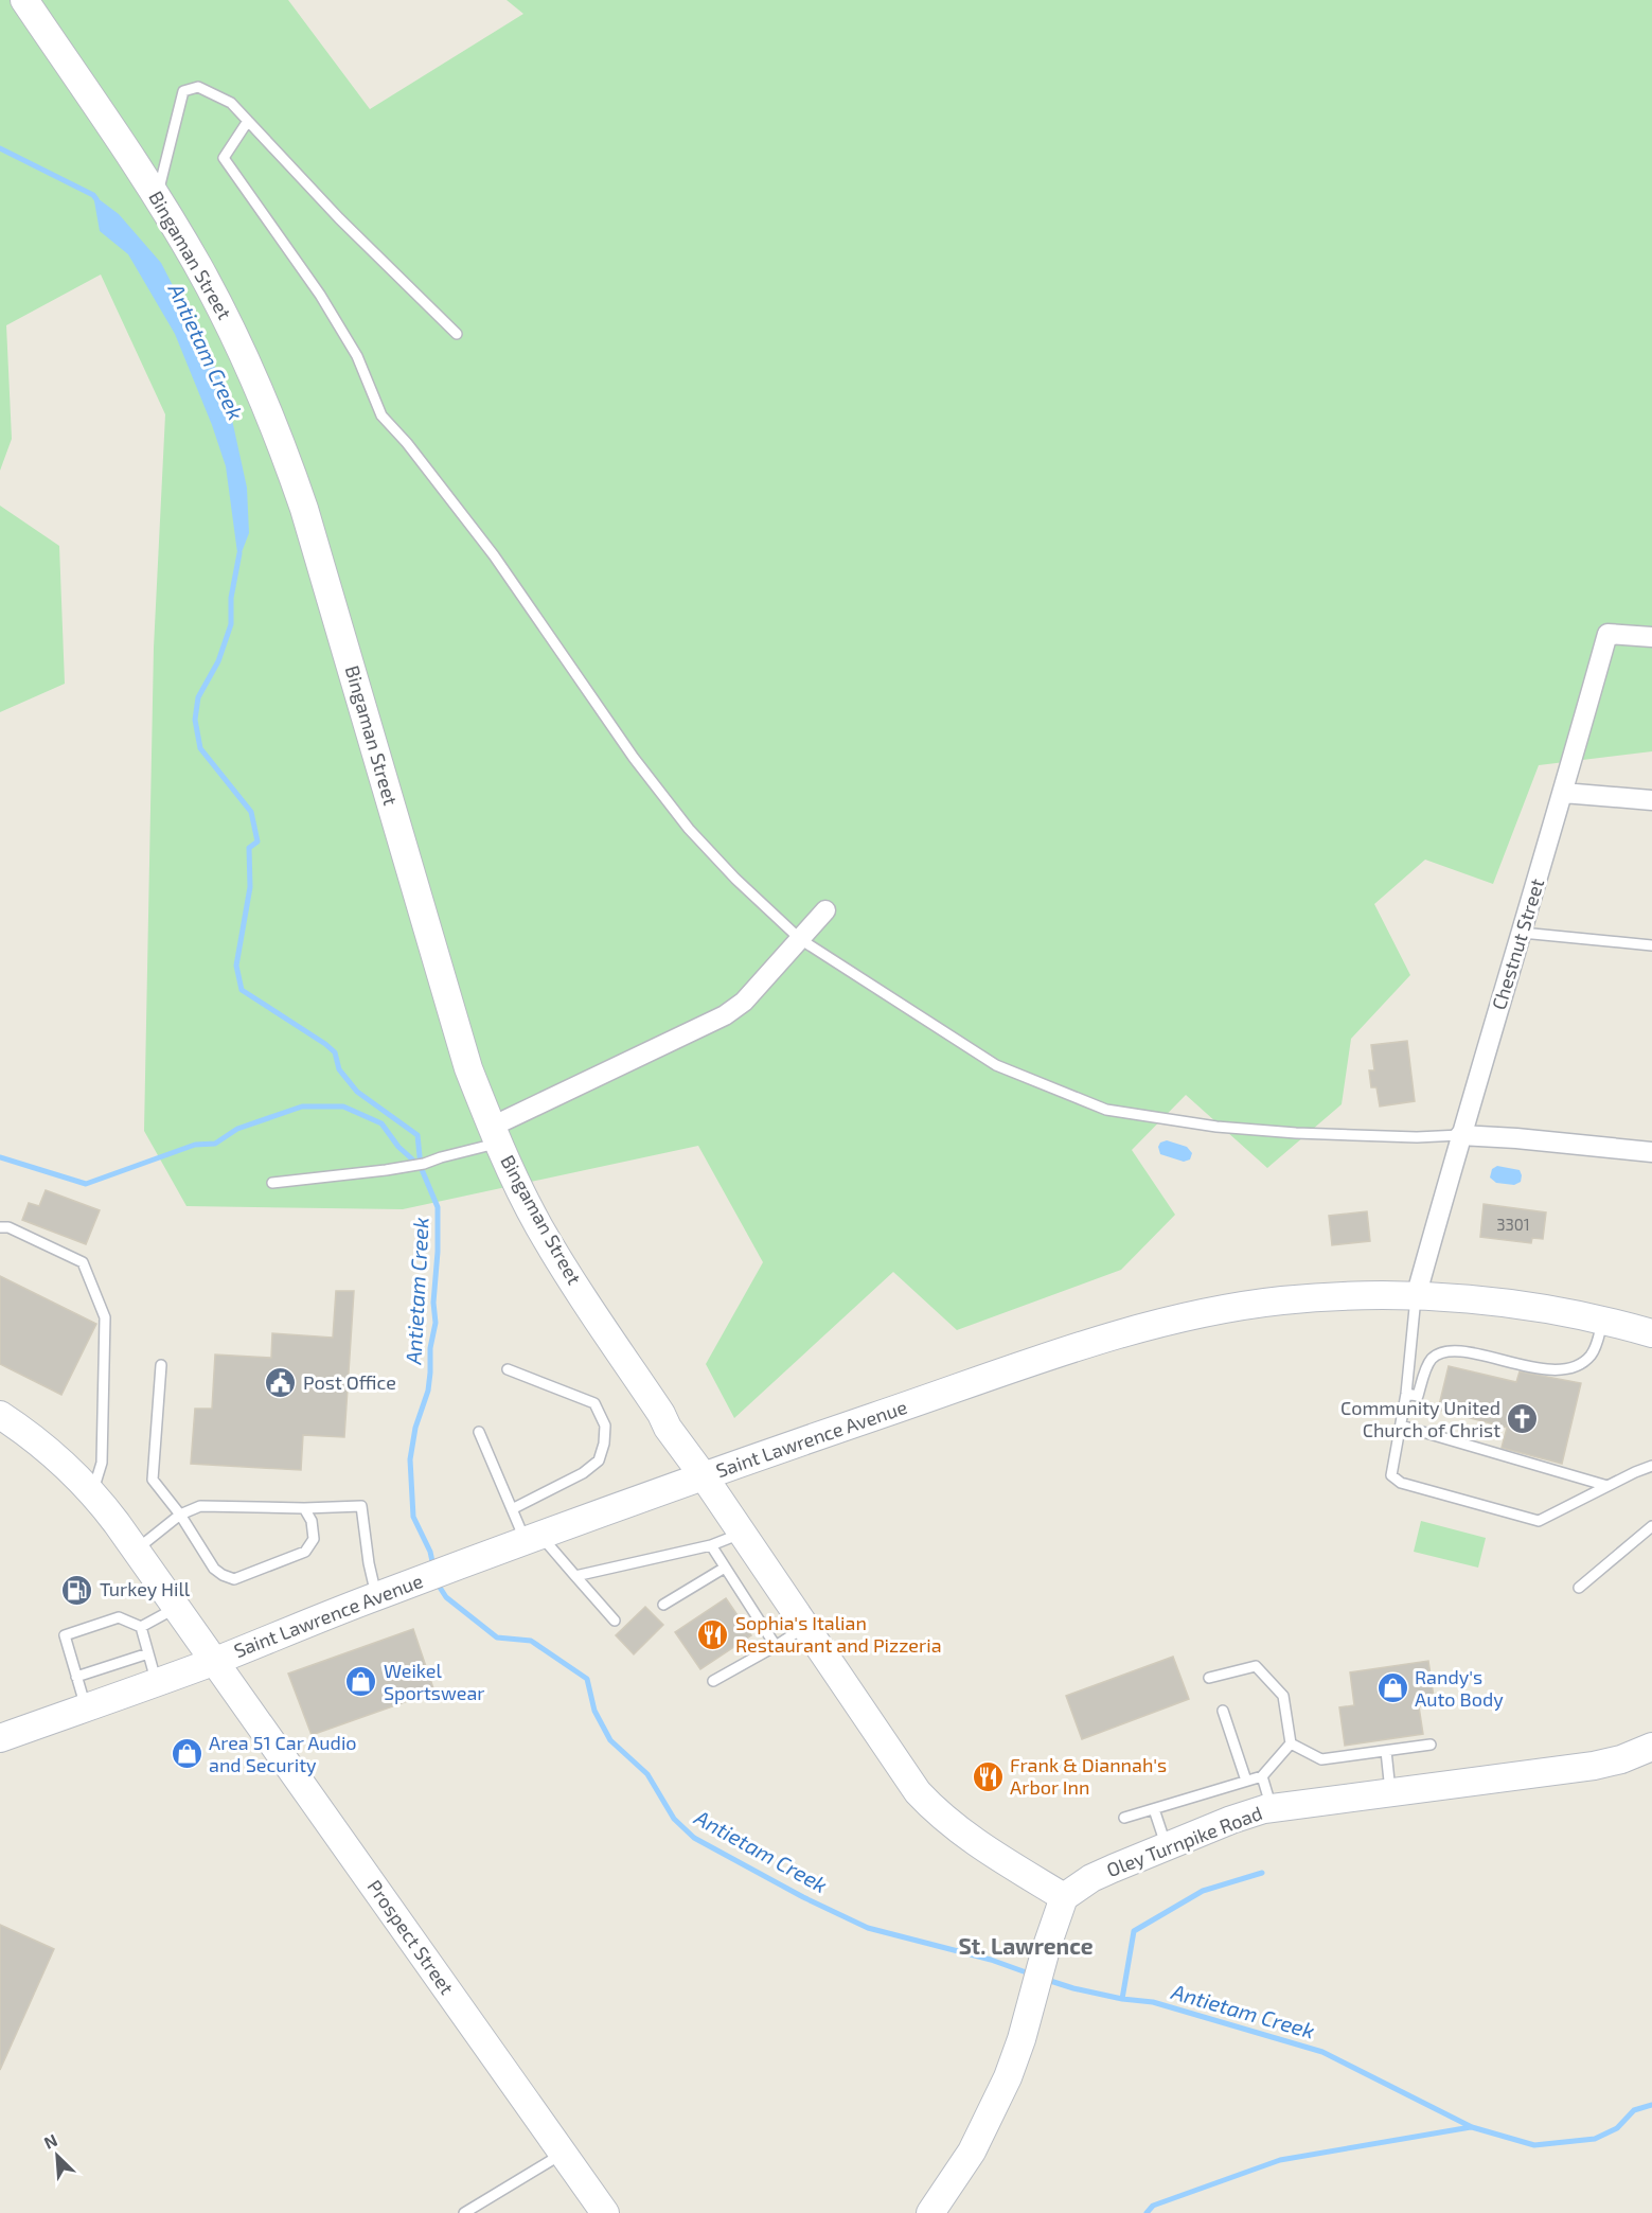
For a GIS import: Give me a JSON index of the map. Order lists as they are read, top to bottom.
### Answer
{
  "streets": {
    "street": [
      "Bingaman Street",
      "Chestnut Street",
      "Saint Lawrence Avenue",
      "Oley Turnpike Road",
      "Prospect Street"
    ]
  },
  "crossings": [
    ["Bingaman Street", "Saint Lawrence Avenue"],
    ["Bingaman Street", "Oley Turnpike Road"],
    ["Chestnut Street", "Saint Lawrence Avenue"],
    ["Saint Lawrence Avenue", "Prospect Street"]
  ],
  "districts": ["St. Lawrence"],
  "water": ["Antietam Creek"],
  "places": {
    "public building": ["Post Office"],
    "church": ["Community United Church of Christ"],
    "fuel station": ["Turkey Hill"],
    "restaurant": ["Sophia's Italian Restaurant and Pizzeria", "Frank & Diannah's Arbor Inn"],
    "shop": ["Weikel Sportswear", "Randy's Auto Body", "Area 51 Car Audio and Security"]
  },
  "house_numbers": ["3301"],
  "north": "top left"
}
